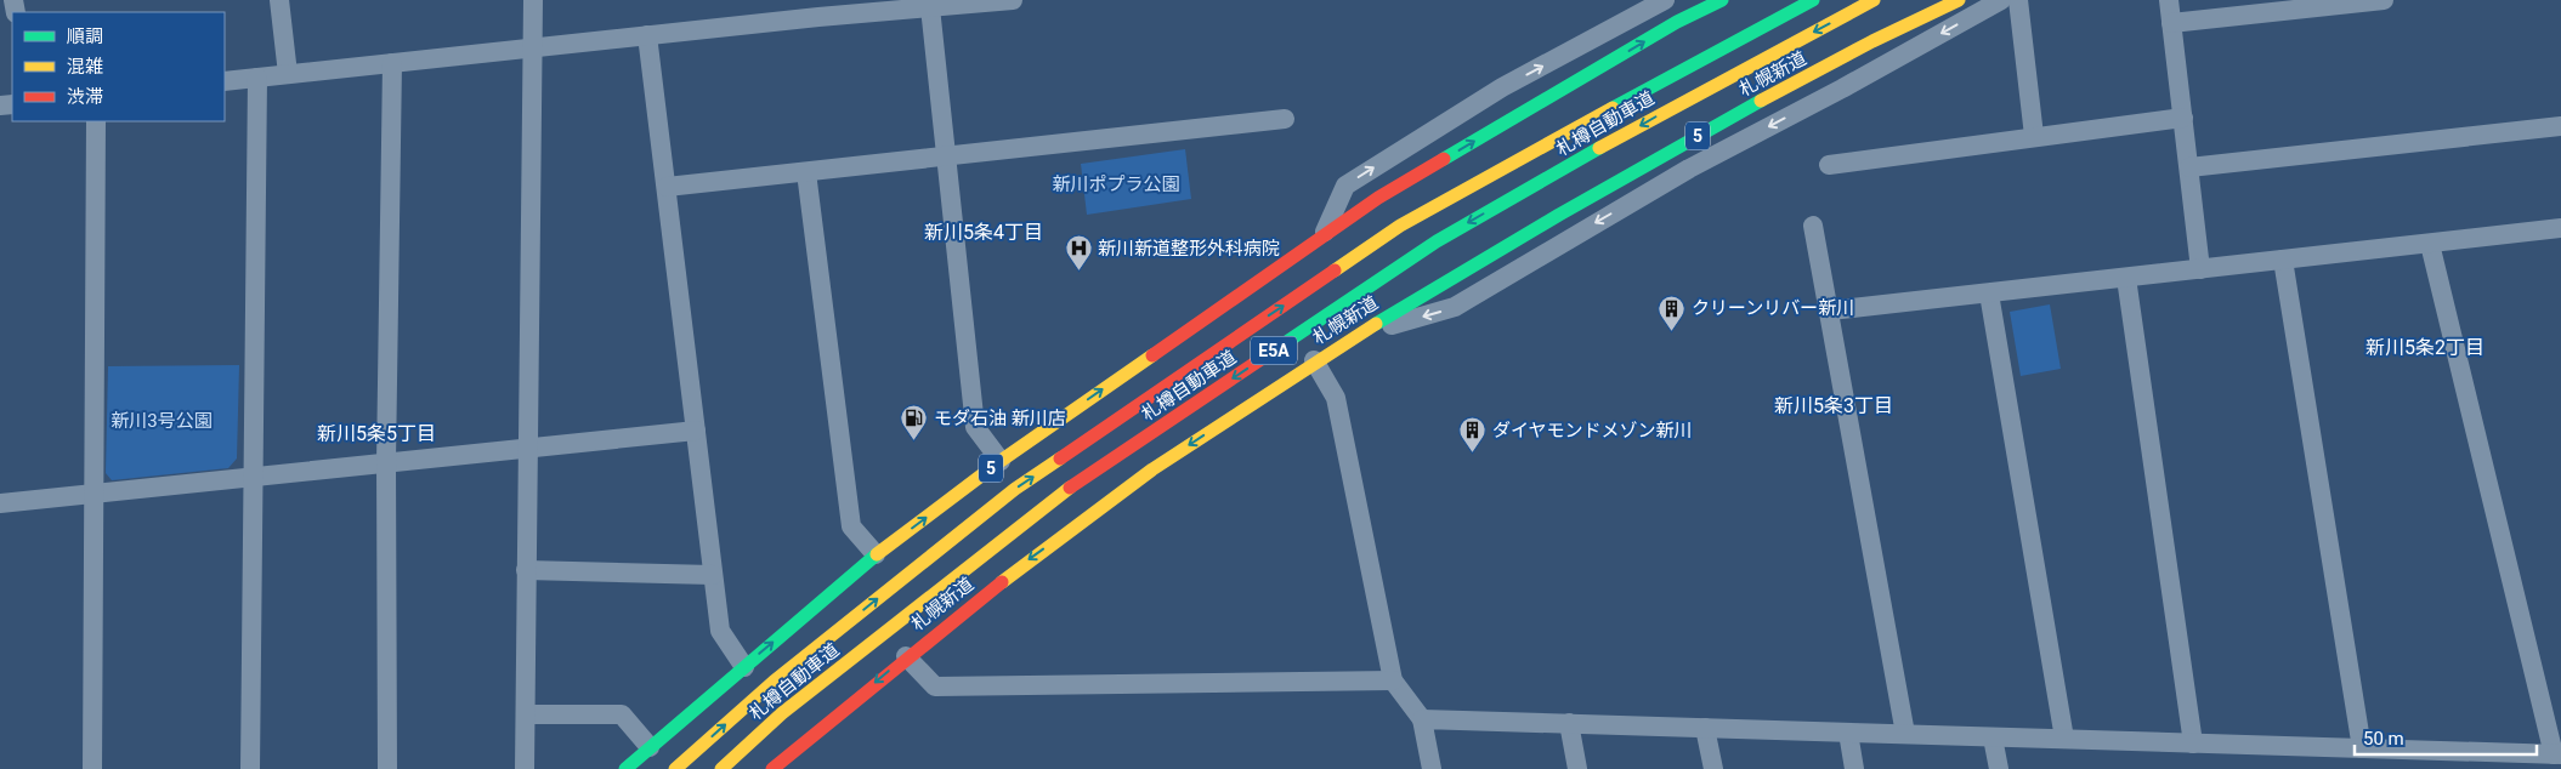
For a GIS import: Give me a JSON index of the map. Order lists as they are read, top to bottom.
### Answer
{
  "streets": {
    "highway": [
      "札幌新道",
      "札樽自動車道",
      "5",
      "E5A"
    ]
  },
  "districts": [
    "新川5条4丁目",
    "新川5条2丁目",
    "新川5条3丁目",
    "新川5条5丁目"
  ],
  "parks": ["新川ポプラ公園", "新川3号公園"],
  "places": {
    "hospital": ["新川新道整形外科病院"],
    "building": ["クリーンリバー新川", "ダイヤモンドメゾン新川"],
    "fuel station": ["モダ石油 新川店"]
  },
  "legend": ["順調", "混雑", "渋滞"],
  "scale_bar": "50 m"
}
